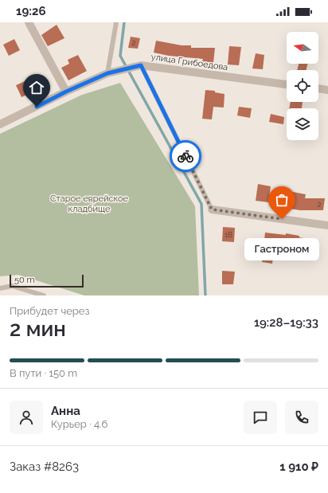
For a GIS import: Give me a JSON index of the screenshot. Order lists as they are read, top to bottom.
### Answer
{
  "streets": {
    "street": ["улица Грибоедова"]
  },
  "parks": ["Старое еврейское кладбище"],
  "places": ["Гастроном"],
  "house_numbers": ["2", "2", "1В"],
  "scale_bar": "50 m",
  "north": "left",
  "page": {
    "status": "19:26",
    "bubble": "Гастроном",
    "scale": "50 m",
    "heading": ["2 мин", "Прибудет через", "19:28–19:33"],
    "panel": [
      "Анна",
      "Курьер · 4.6",
      "Заказ #8263",
      "1 910 ₽"
    ],
    "bar": "В пути · 150 m"
  }
}
